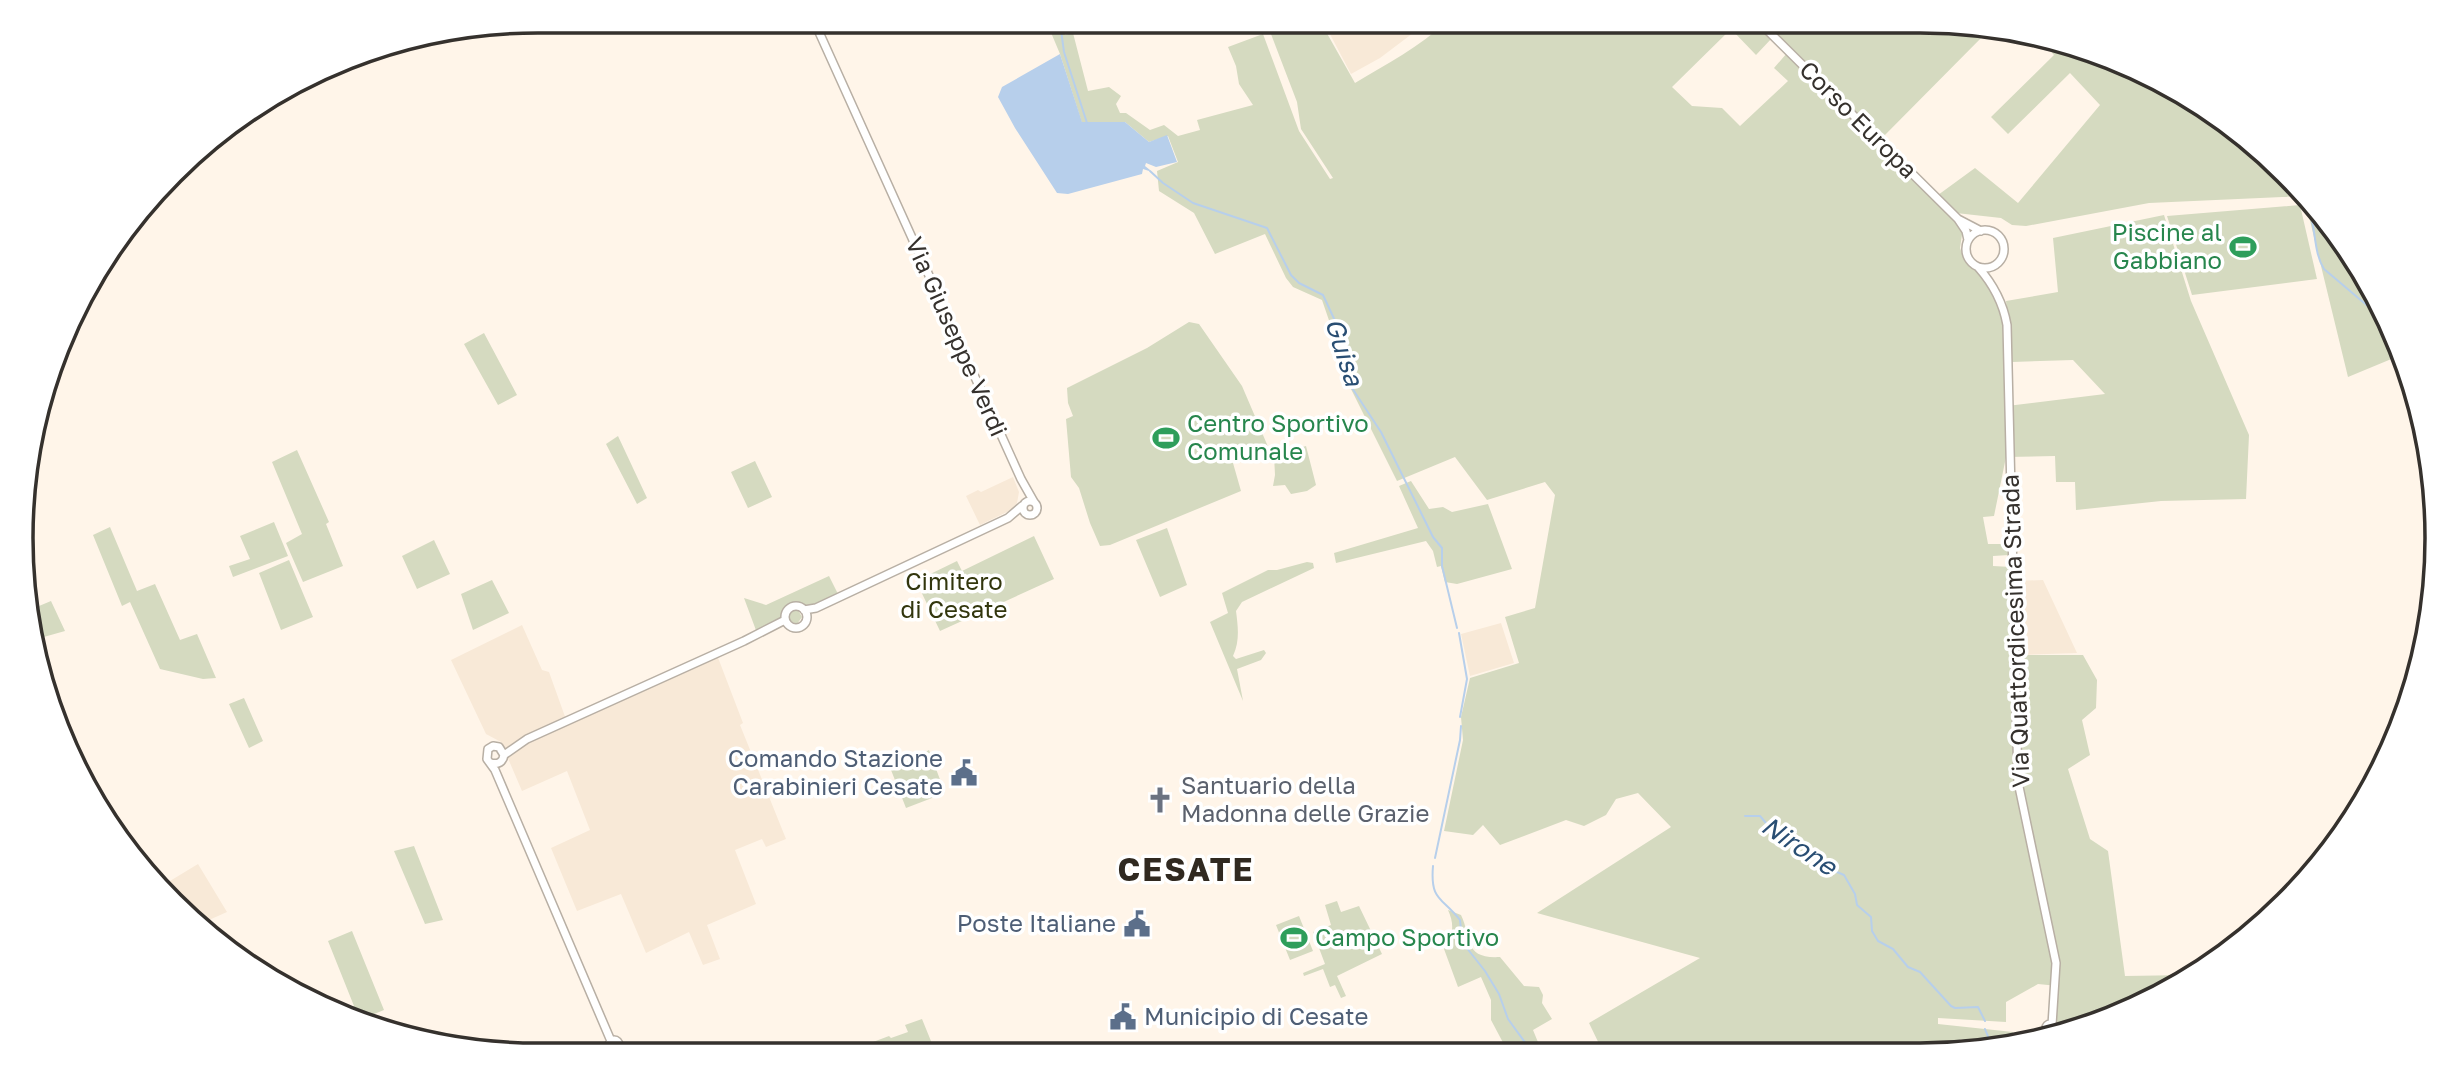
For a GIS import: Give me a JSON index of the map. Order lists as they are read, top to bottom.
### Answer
{
  "streets": {
    "street": ["Corso Europa", "Via Giuseppe Verdi", "Via Quattordicesima Strada"]
  },
  "crossings": [
    ["Corso Europa", "Via Quattordicesima Strada"]
  ],
  "districts": ["CESATE"],
  "water": ["Guisa", "Nirone"],
  "parks": ["Cimitero di Cesate"],
  "places": {
    "sports": ["Piscine al Gabbiano", "Centro Sportivo Comunale", "Campo Sportivo"],
    "public building": ["Comando Stazione Carabinieri Cesate", "Poste Italiane", "Municipio di Cesate"],
    "church": ["Santuario della Madonna delle Grazie"]
  }
}
